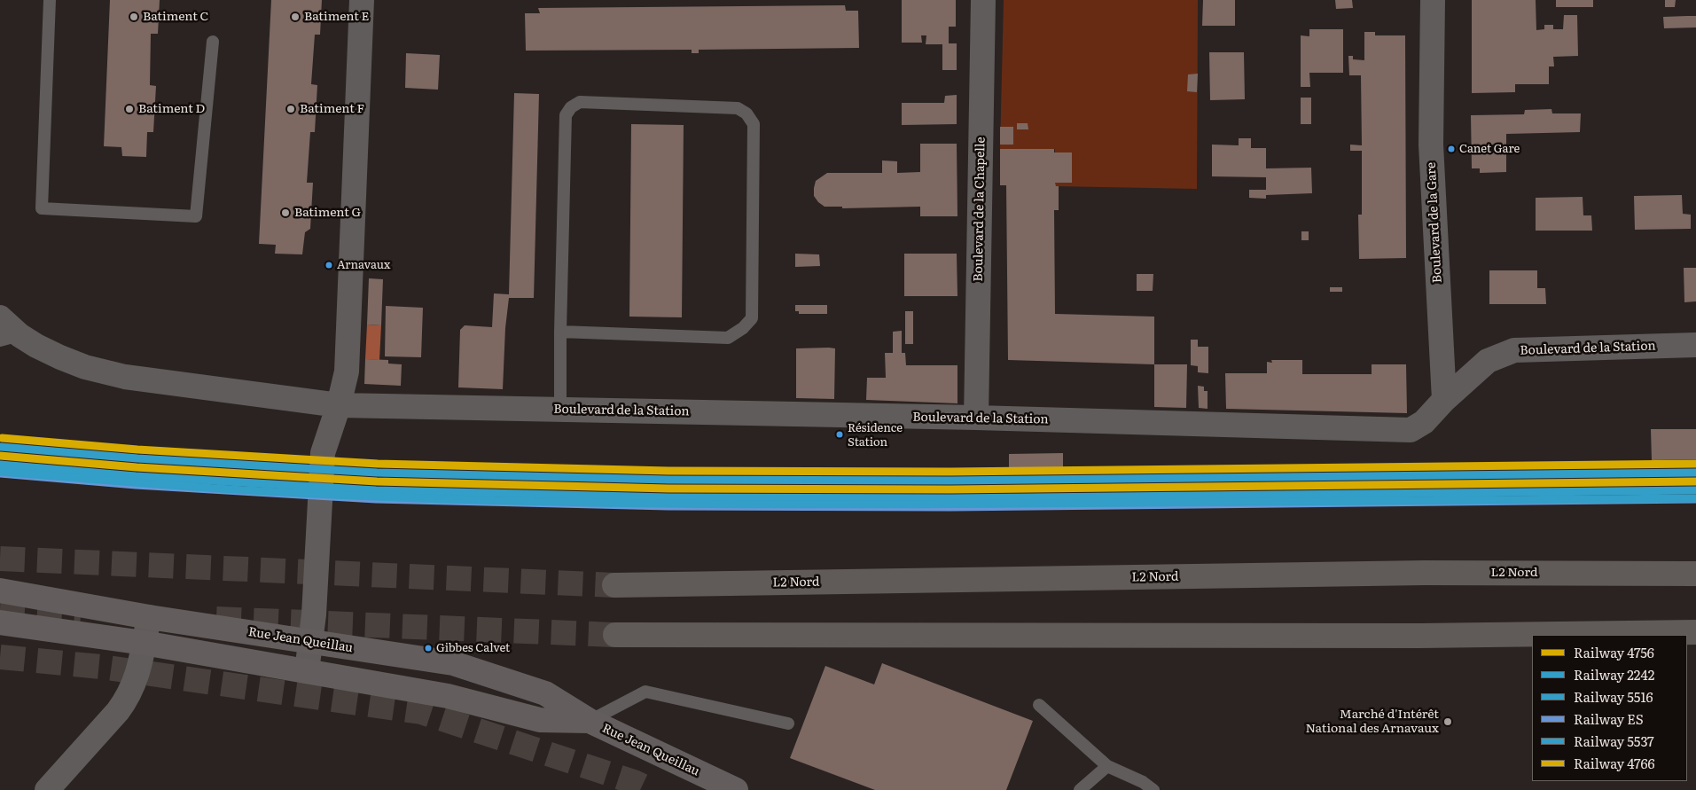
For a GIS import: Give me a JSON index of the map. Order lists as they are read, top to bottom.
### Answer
{
  "streets": {
    "highway": ["L2 Nord"],
    "main road": ["Rue Jean Queillau"],
    "street": ["Boulevard de la Chapelle", "Boulevard de la Gare", "Boulevard de la Station"]
  },
  "crossings": [
    ["Boulevard de la Chapelle", "Boulevard de la Station"],
    ["Boulevard de la Gare", "Boulevard de la Station"]
  ],
  "places": [
    "Batiment C",
    "Batiment E",
    "Batiment D",
    "Batiment F",
    "Canet Gare",
    "Batiment G",
    "Arnavaux",
    "Résidence Station",
    "Gibbes Calvet",
    "Marché d'Intérêt National des Arnavaux"
  ],
  "lines": [
    "rail line 4766",
    "rail line 5516",
    "rail line 4756",
    "rail line 2242",
    "rail line 5537",
    "rail line ES"
  ],
  "legend": [
    "Railway 4756",
    "Railway 2242",
    "Railway 5516",
    "Railway ES",
    "Railway 5537",
    "Railway 4766"
  ]
}
